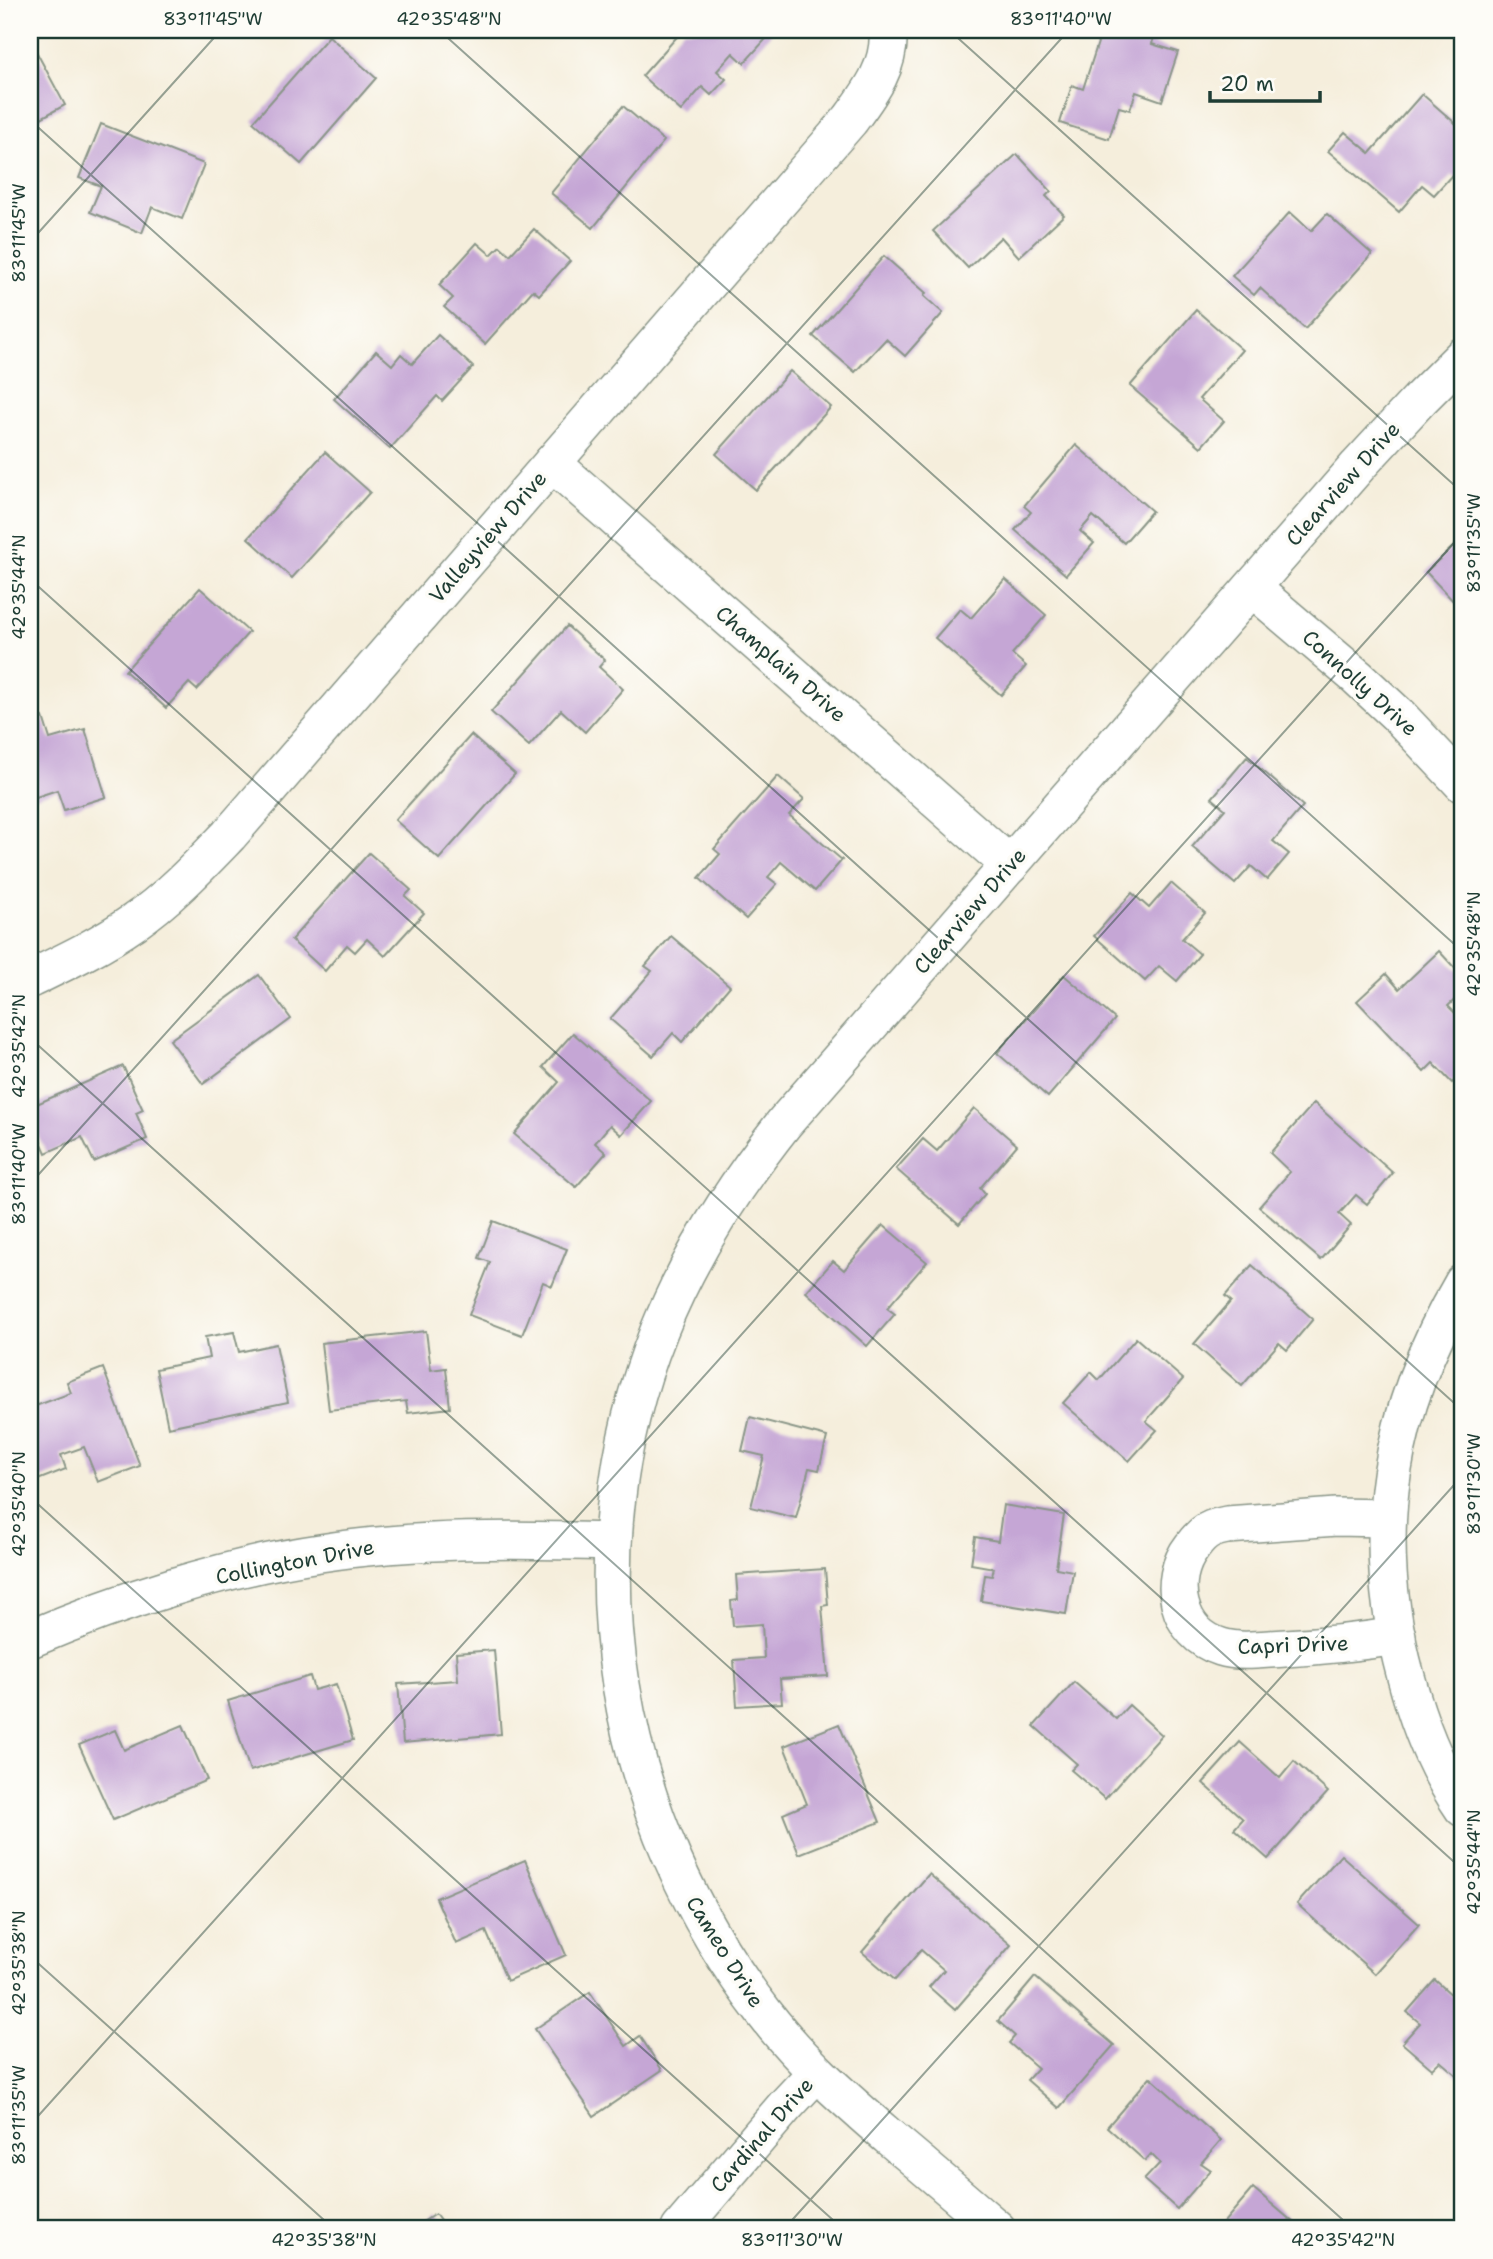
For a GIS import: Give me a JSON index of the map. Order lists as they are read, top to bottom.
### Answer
{
  "streets": {
    "street": [
      "Clearview Drive",
      "Valleyview Drive",
      "Champlain Drive",
      "Connolly Drive",
      "Collington Drive",
      "Capri Drive",
      "Cameo Drive",
      "Cardinal Drive"
    ]
  },
  "crossings": [
    ["Clearview Drive", "Champlain Drive"],
    ["Clearview Drive", "Connolly Drive"],
    ["Clearview Drive", "Collington Drive"],
    ["Clearview Drive", "Cameo Drive"],
    ["Valleyview Drive", "Champlain Drive"],
    ["Collington Drive", "Cameo Drive"],
    ["Cameo Drive", "Cardinal Drive"]
  ],
  "scale_bar": "20 m",
  "coordinates": [
    "83°11'45\"W",
    "42°35'48\"N",
    "83°11'40\"W",
    "83°11'35\"W",
    "42°35'44\"N",
    "42°35'42\"N",
    "83°11'30\"W",
    "42°35'40\"N",
    "42°35'38\"N"
  ]
}
